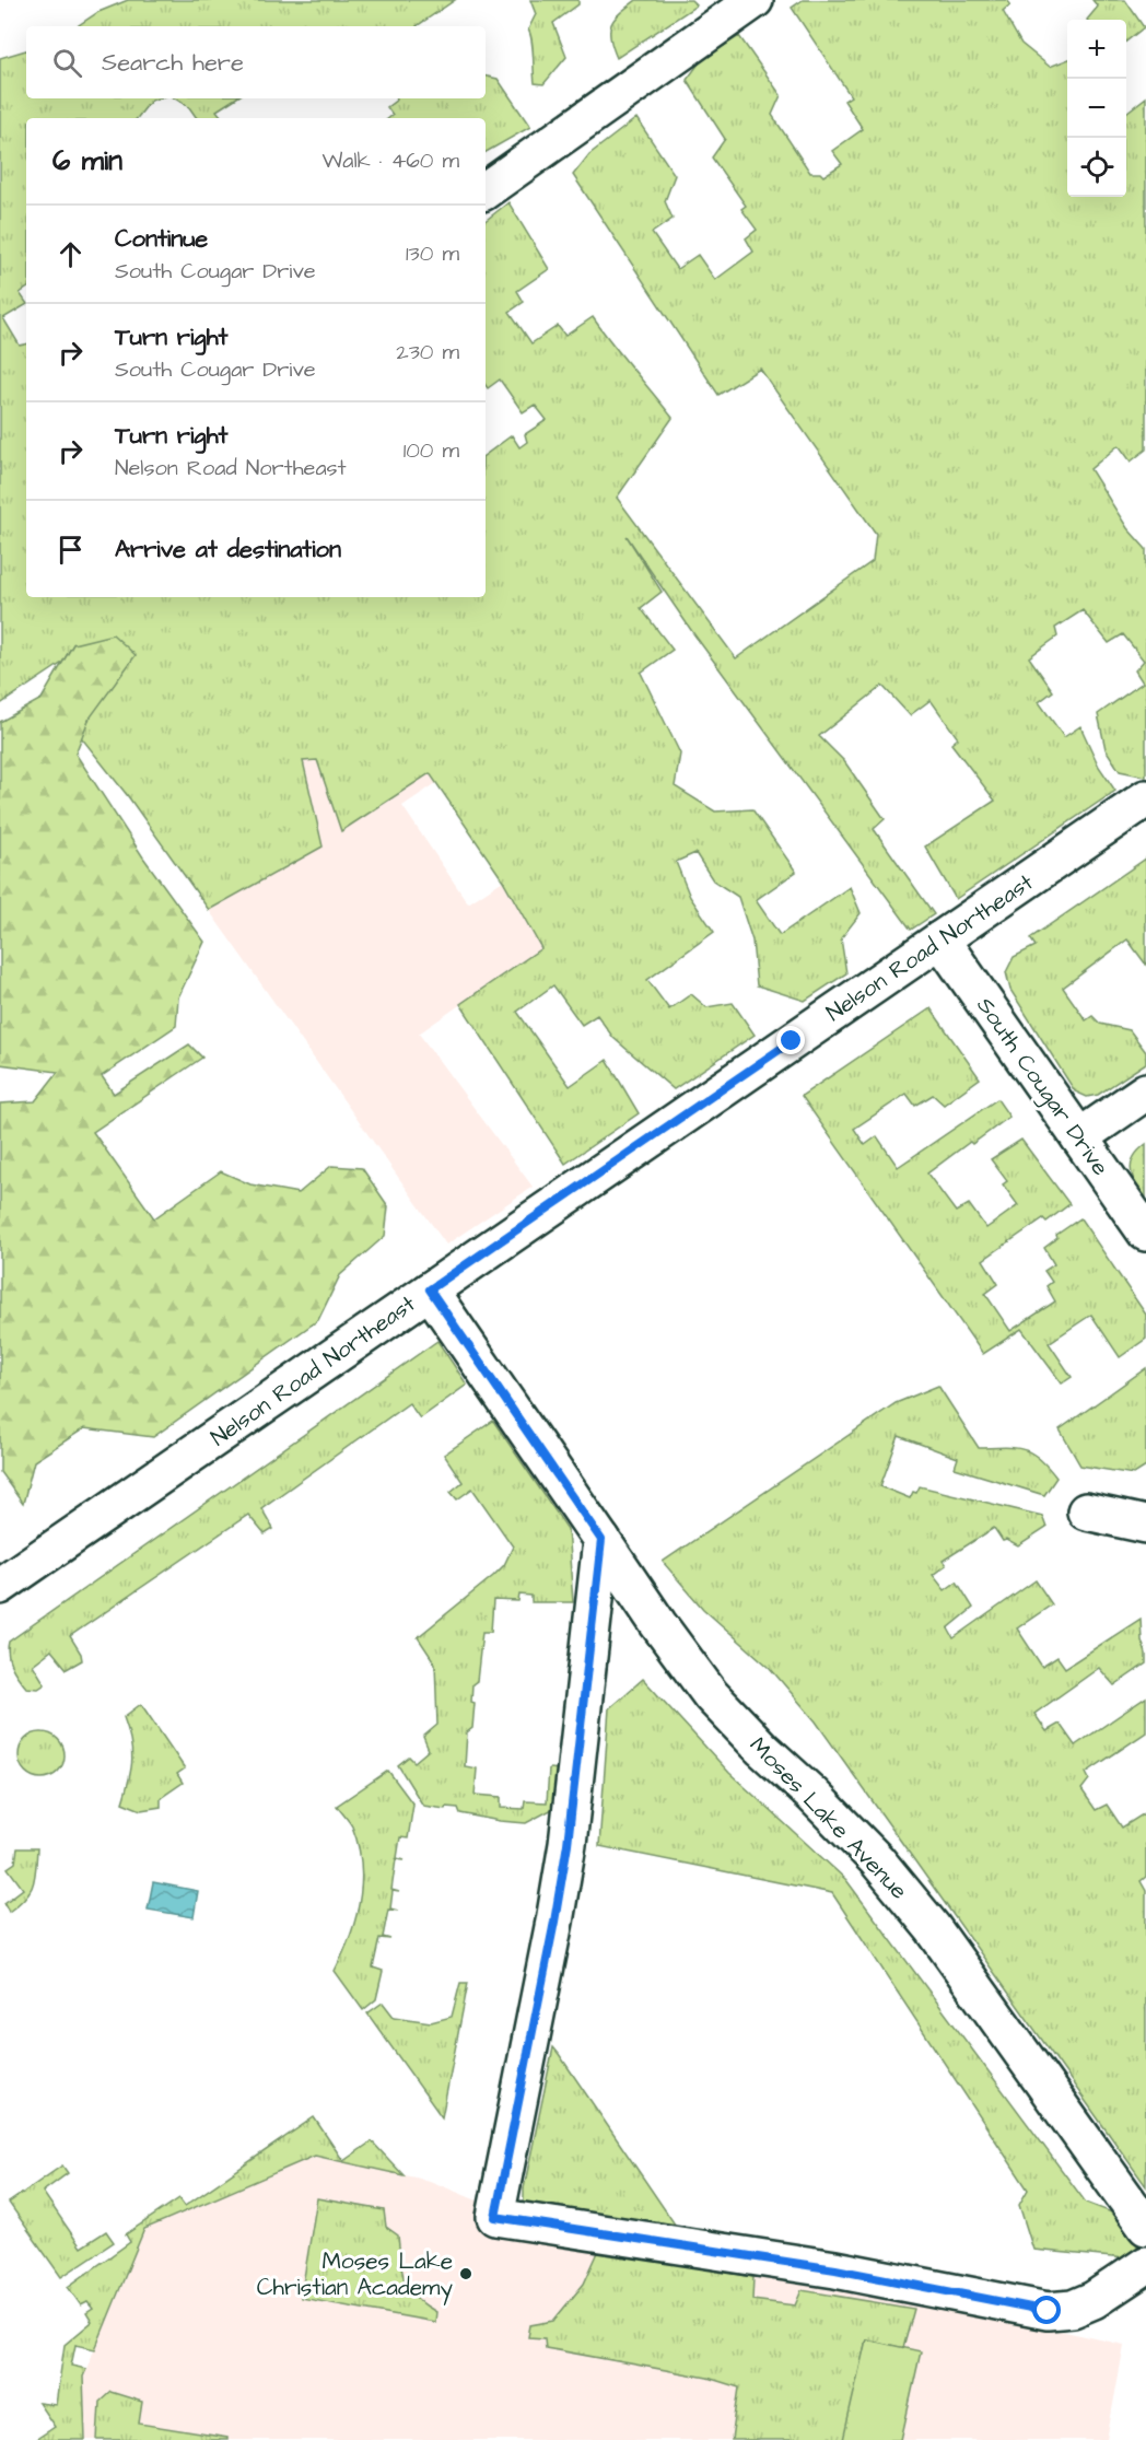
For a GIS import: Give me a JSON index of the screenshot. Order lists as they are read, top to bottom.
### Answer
{
  "streets": {
    "street": ["Nelson Road Northeast", "South Cougar Drive", "Moses Lake Avenue"]
  },
  "crossings": [
    ["Nelson Road Northeast", "South Cougar Drive"]
  ],
  "places": ["Moses Lake Christian Academy"],
  "page": {
    "map_buttons": ["+", "−"],
    "search": "Search here",
    "heading": ["6 min", "Walk · 460 m"],
    "list": [
      ["Continue", "South Cougar Drive", "130 m"],
      ["Turn right", "South Cougar Drive", "230 m"],
      ["Turn right", "Nelson Road Northeast", "100 m"],
      "Arrive at destination"
    ]
  }
}
